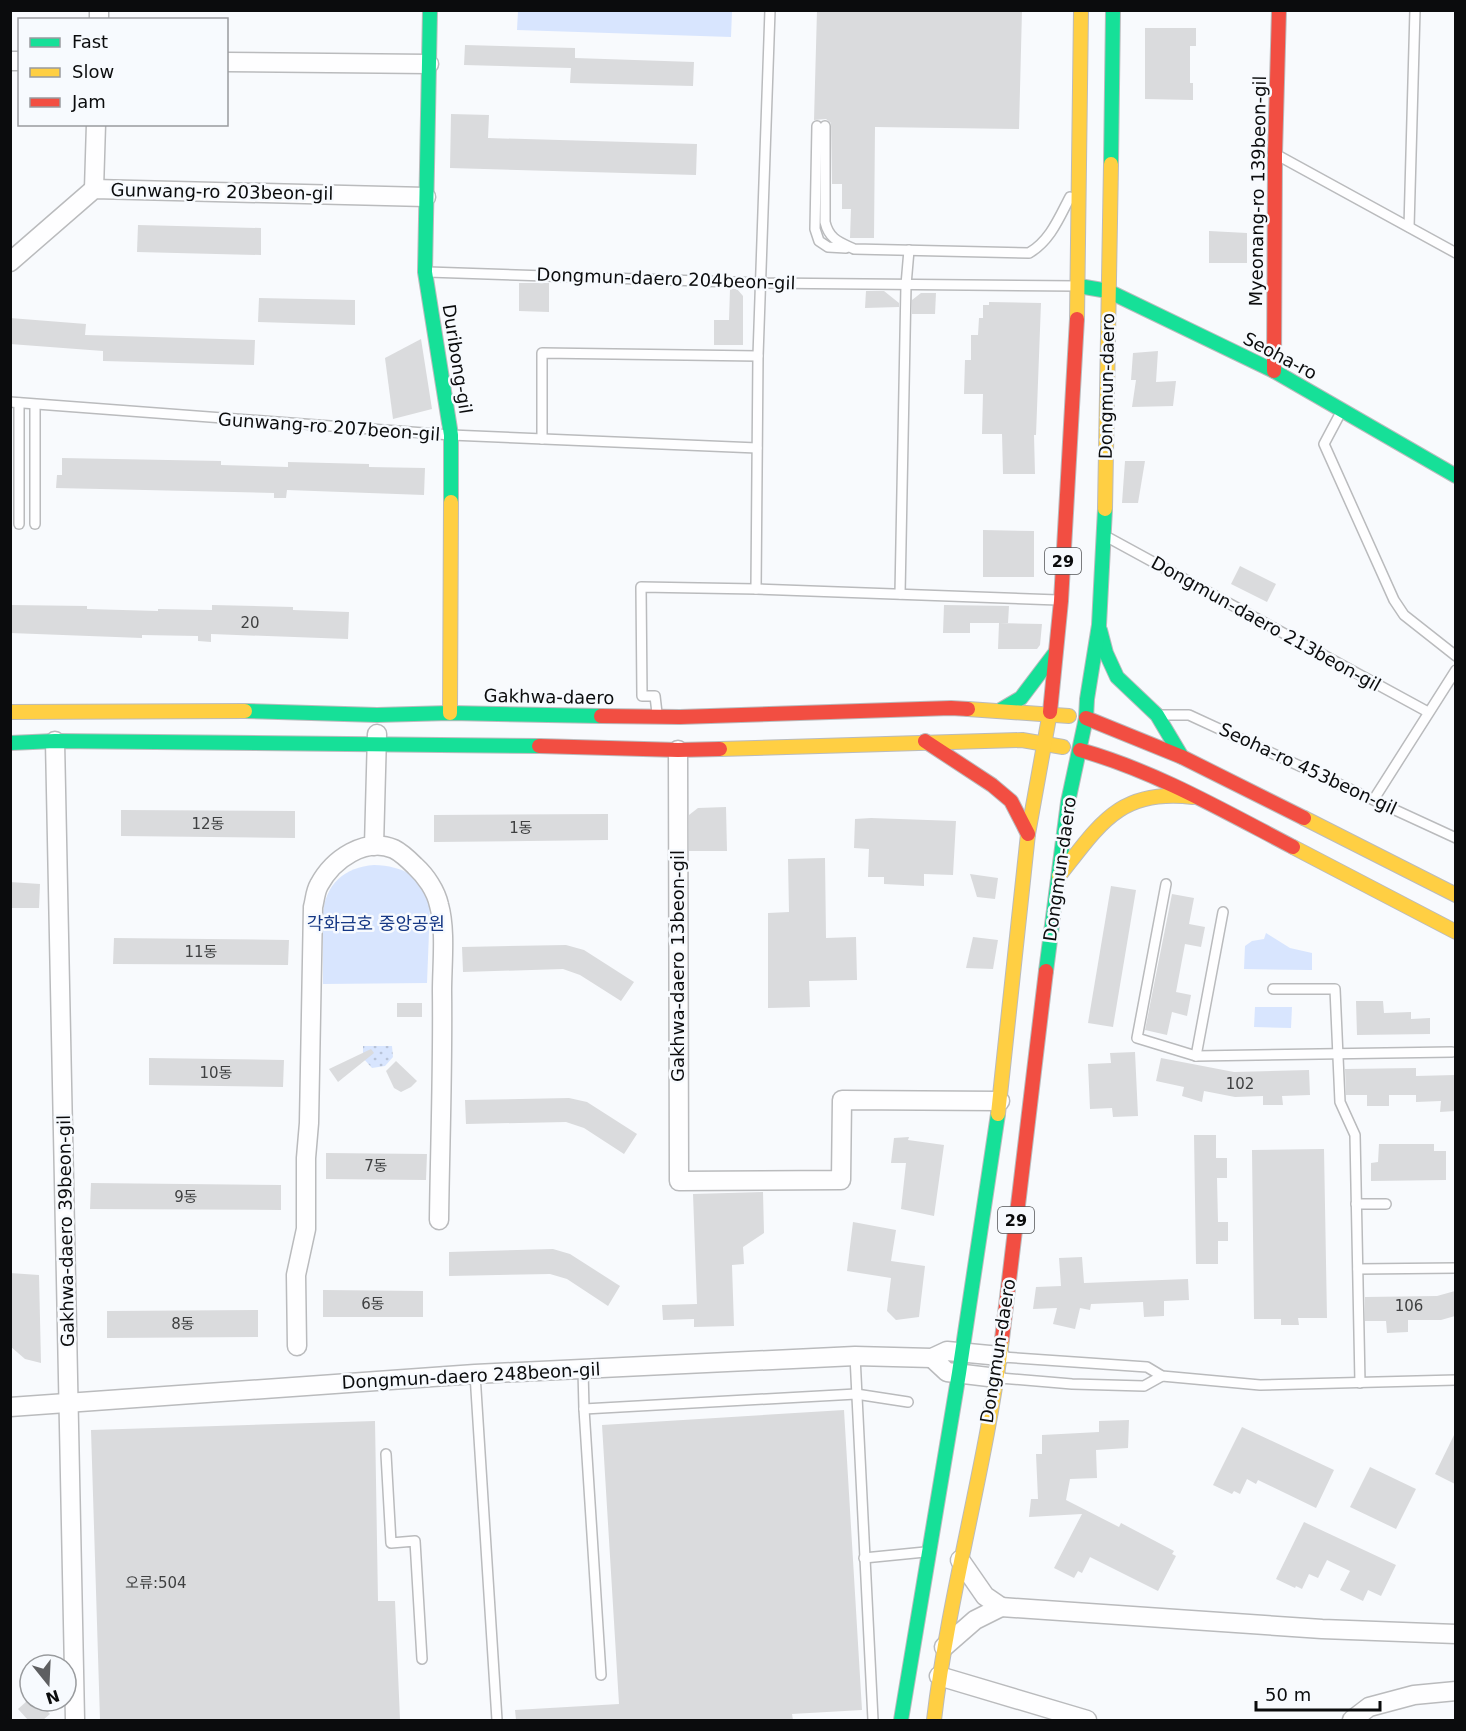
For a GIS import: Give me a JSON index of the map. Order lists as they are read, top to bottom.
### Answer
{
  "streets": {
    "main road": [
      "Myeonang-ro 139beon-gil",
      "Seoha-ro",
      "Duribong-gil",
      "Dongmun-daero",
      "29",
      "Gakhwa-daero"
    ],
    "street": [
      "Gunwang-ro 203beon-gil",
      "Gakhwa-daero 13beon-gil",
      "Gakhwa-daero 39beon-gil",
      "Dongmun-daero 248beon-gil"
    ],
    "lane": [
      "Dongmun-daero 204beon-gil",
      "Gunwang-ro 207beon-gil",
      "Dongmun-daero 213beon-gil",
      "Seoha-ro 453beon-gil"
    ]
  },
  "crossings": [
    ["Myeonang-ro 139beon-gil", "Seoha-ro"],
    ["Gunwang-ro 203beon-gil", "Duribong-gil"],
    ["Dongmun-daero 204beon-gil", "Seoha-ro"],
    ["Dongmun-daero 204beon-gil", "Duribong-gil"],
    ["Dongmun-daero 204beon-gil", "Dongmun-daero"],
    ["Seoha-ro", "Dongmun-daero"],
    ["Duribong-gil", "Gunwang-ro 207beon-gil"],
    ["Duribong-gil", "Gakhwa-daero"],
    ["Dongmun-daero", "Dongmun-daero 213beon-gil"],
    ["Dongmun-daero", "Gakhwa-daero"],
    ["Dongmun-daero", "Gakhwa-daero 13beon-gil"],
    ["Dongmun-daero", "Dongmun-daero 248beon-gil"],
    ["Gakhwa-daero 39beon-gil", "Dongmun-daero 248beon-gil"]
  ],
  "parks": ["각화금호 중앙공원"],
  "house_numbers": [
    "20",
    "12동",
    "1동",
    "11동",
    "10동",
    "102",
    "7동",
    "9동",
    "6동",
    "106",
    "8동",
    "오류:504"
  ],
  "legend": ["Fast", "Slow", "Jam"],
  "scale_bar": "50 m",
  "north": "bottom"
}
